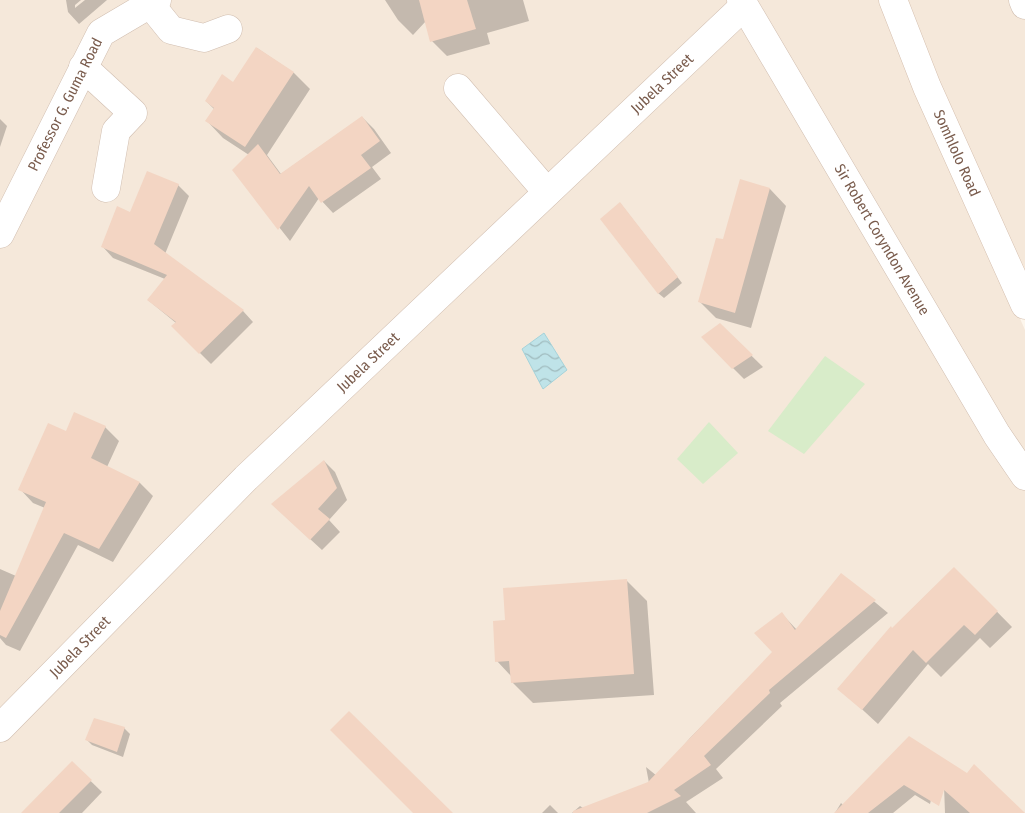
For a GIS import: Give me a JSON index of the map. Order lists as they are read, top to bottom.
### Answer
{
  "streets": {
    "street": [
      "Jubela Street",
      "Professor G. Guma Road",
      "Somhlolo Road",
      "Sir Robert Coryndon Avenue"
    ]
  },
  "crossings": [
    ["Jubela Street", "Sir Robert Coryndon Avenue"]
  ]
}
